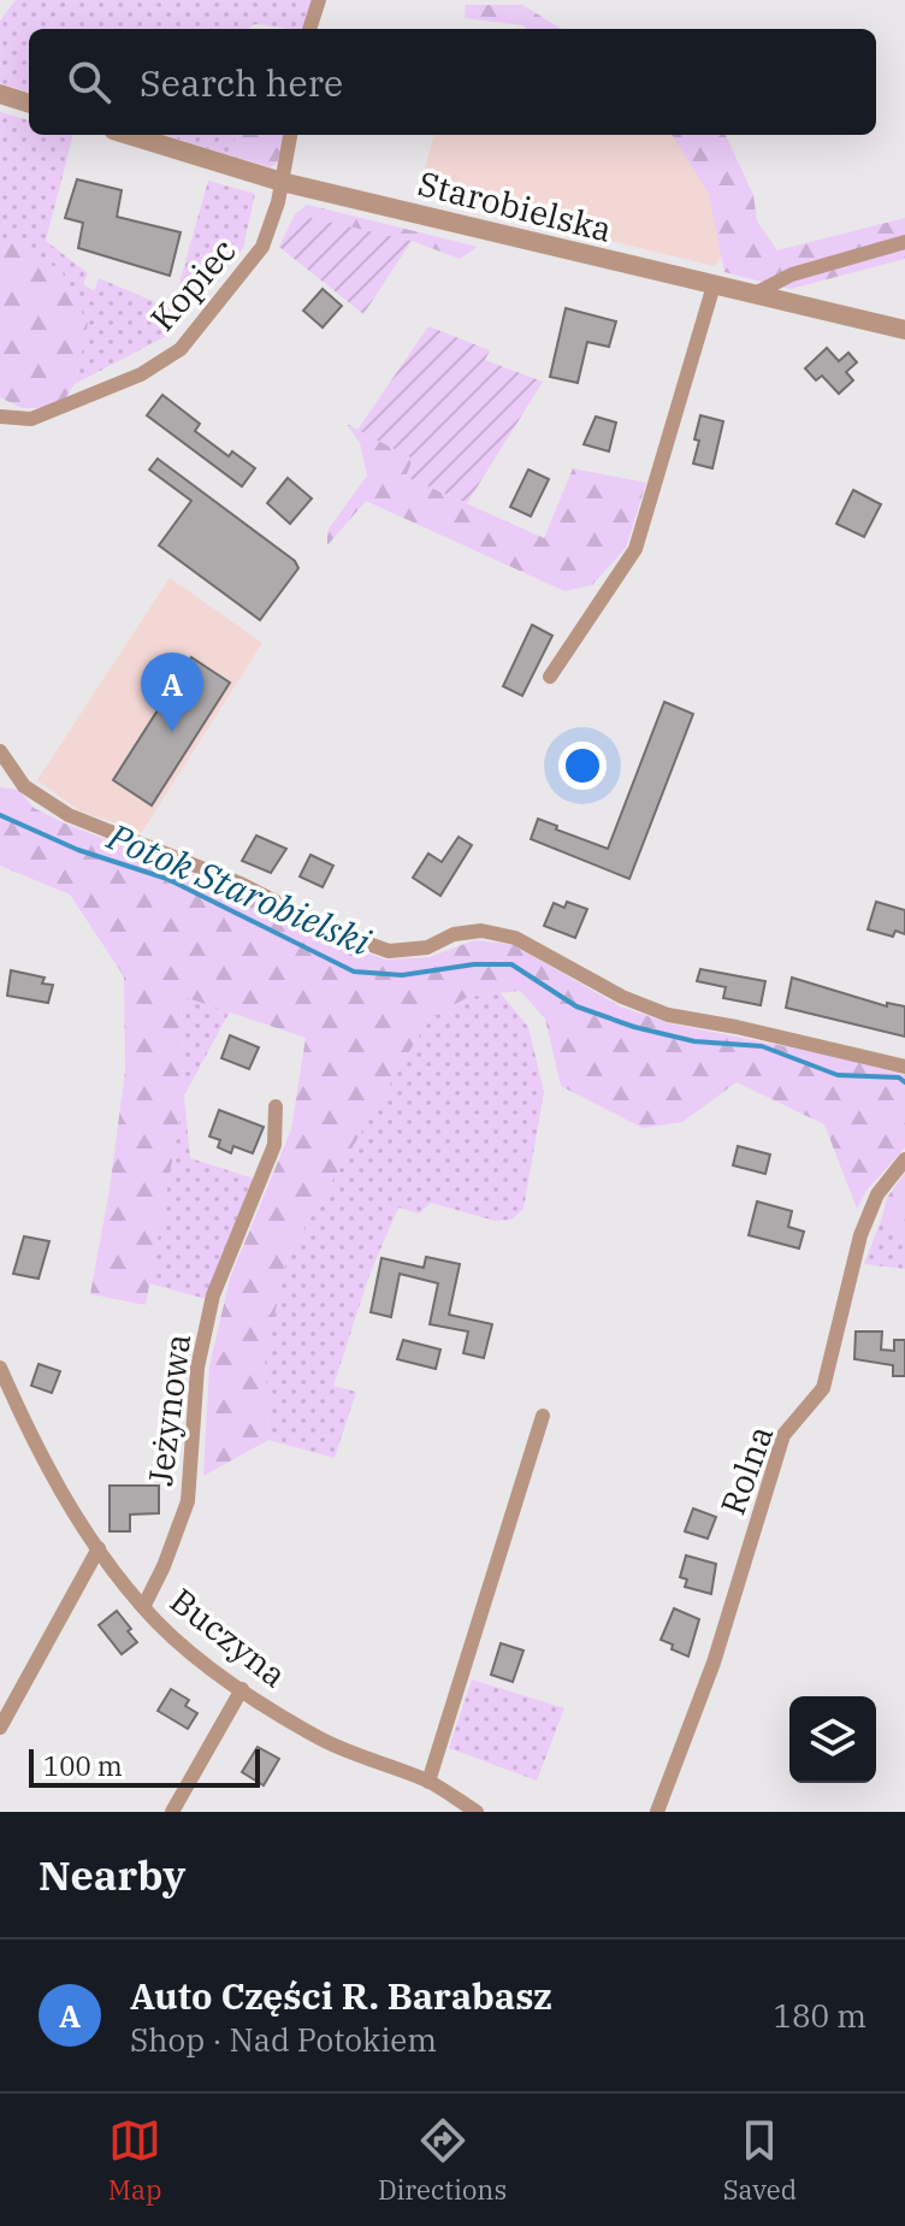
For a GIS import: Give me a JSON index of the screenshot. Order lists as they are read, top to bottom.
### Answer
{
  "streets": {
    "street": [
      "Starobielska",
      "Kopiec",
      "Jeżynowa",
      "Rolna",
      "Buczyna"
    ]
  },
  "crossings": [
    ["Starobielska", "Kopiec"],
    ["Jeżynowa", "Buczyna"]
  ],
  "water": ["Potok Starobielski"],
  "scale_bar": "100 m",
  "page": {
    "search": "Search here",
    "pins": "A",
    "scale": "100 m",
    "heading": "Nearby",
    "list": [
      {
        "mark": "A",
        "name": "Auto Części R. Barabasz",
        "note": "Shop · Nad Potokiem",
        "value": "180 m"
      }
    ],
    "nav": ["Map", "Directions", "Saved"]
  }
}
